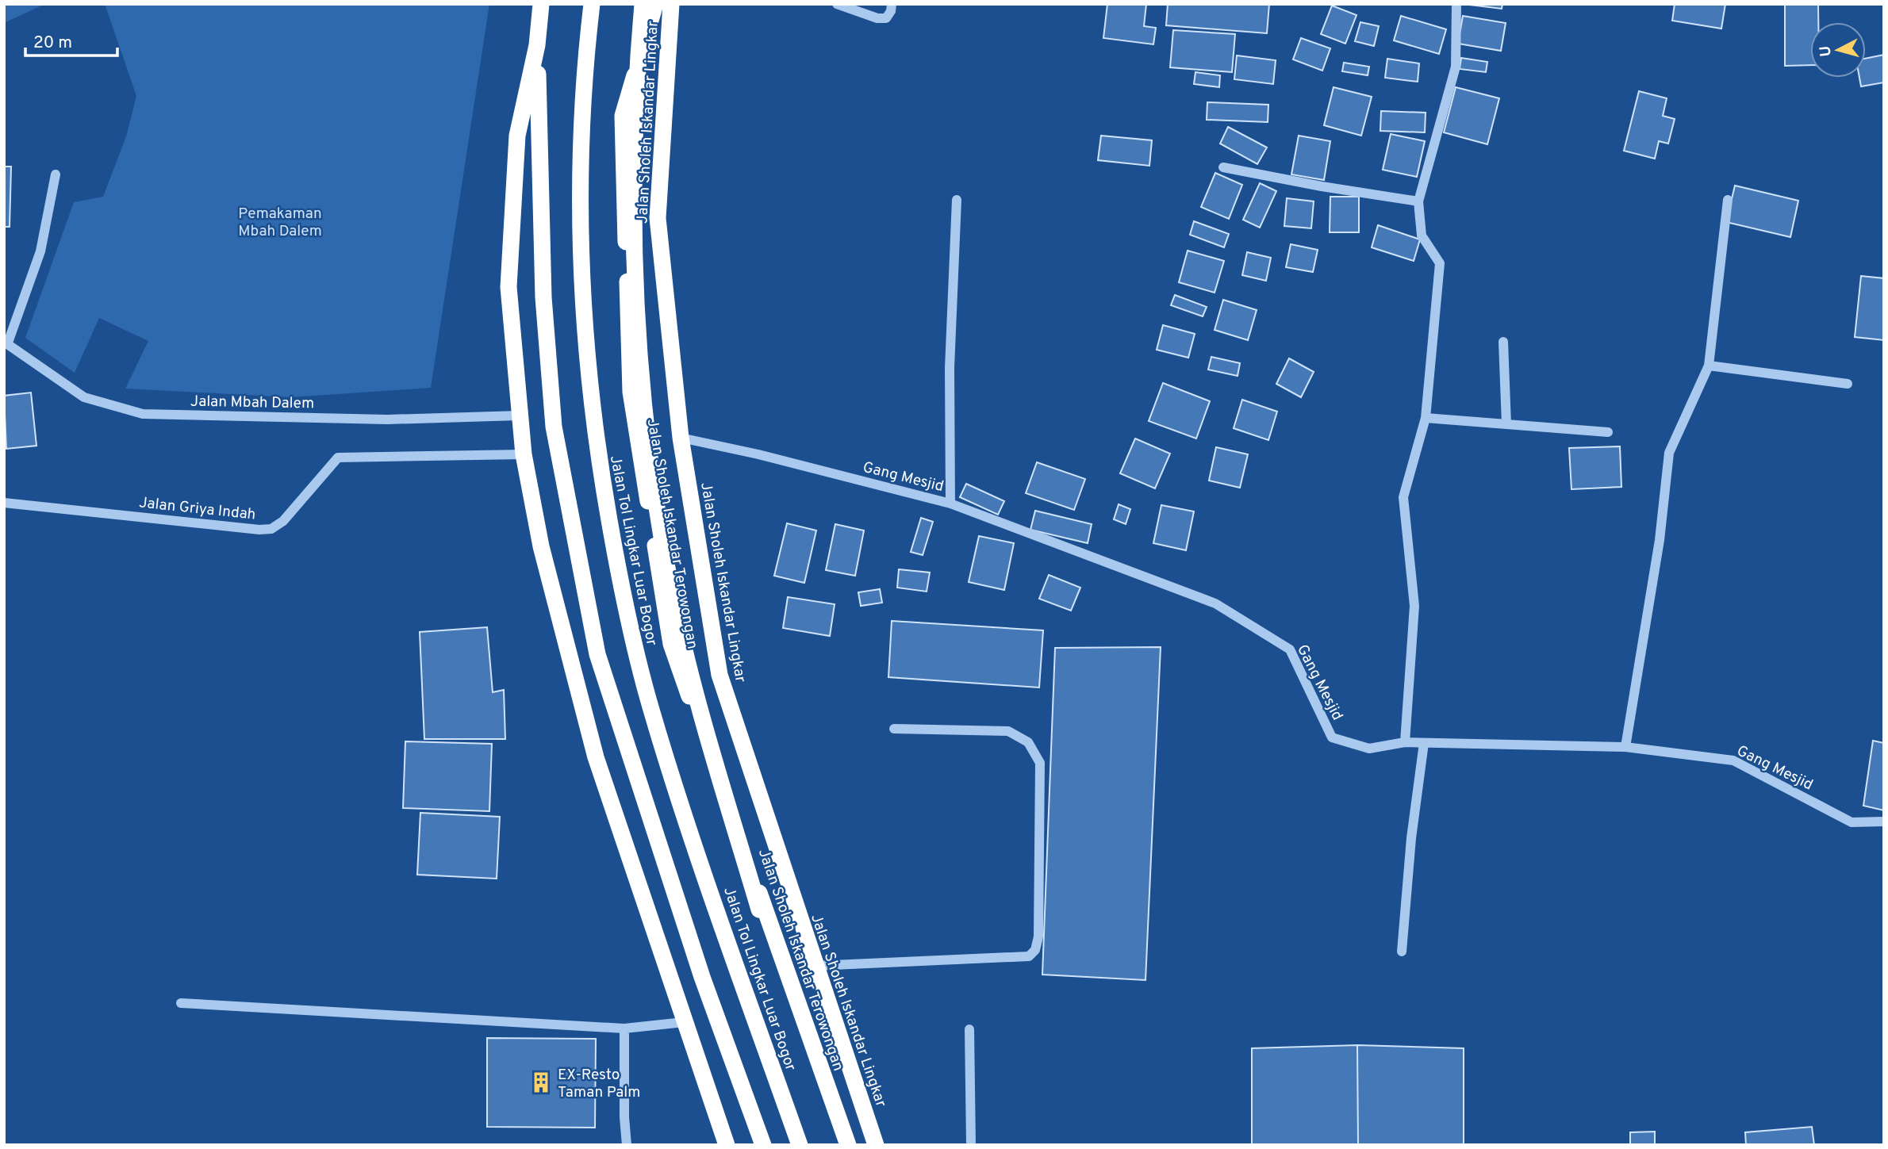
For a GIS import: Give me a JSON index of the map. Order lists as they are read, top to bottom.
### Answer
{
  "streets": {
    "highway": ["Jalan Sholeh Iskandar Lingkar", "Jalan Sholeh Iskandar Terowongan", "Jalan Tol Lingkar Luar Bogor"],
    "street": ["Jalan Mbah Dalem", "Gang Mesjid", "Jalan Griya Indah"]
  },
  "crossings": [
    ["Jalan Sholeh Iskandar Lingkar", "Gang Mesjid"]
  ],
  "parks": ["Pemakaman Mbah Dalem"],
  "places": {
    "building": ["EX-Resto Taman Palm"]
  },
  "scale_bar": "20 m",
  "north": "left"
}
